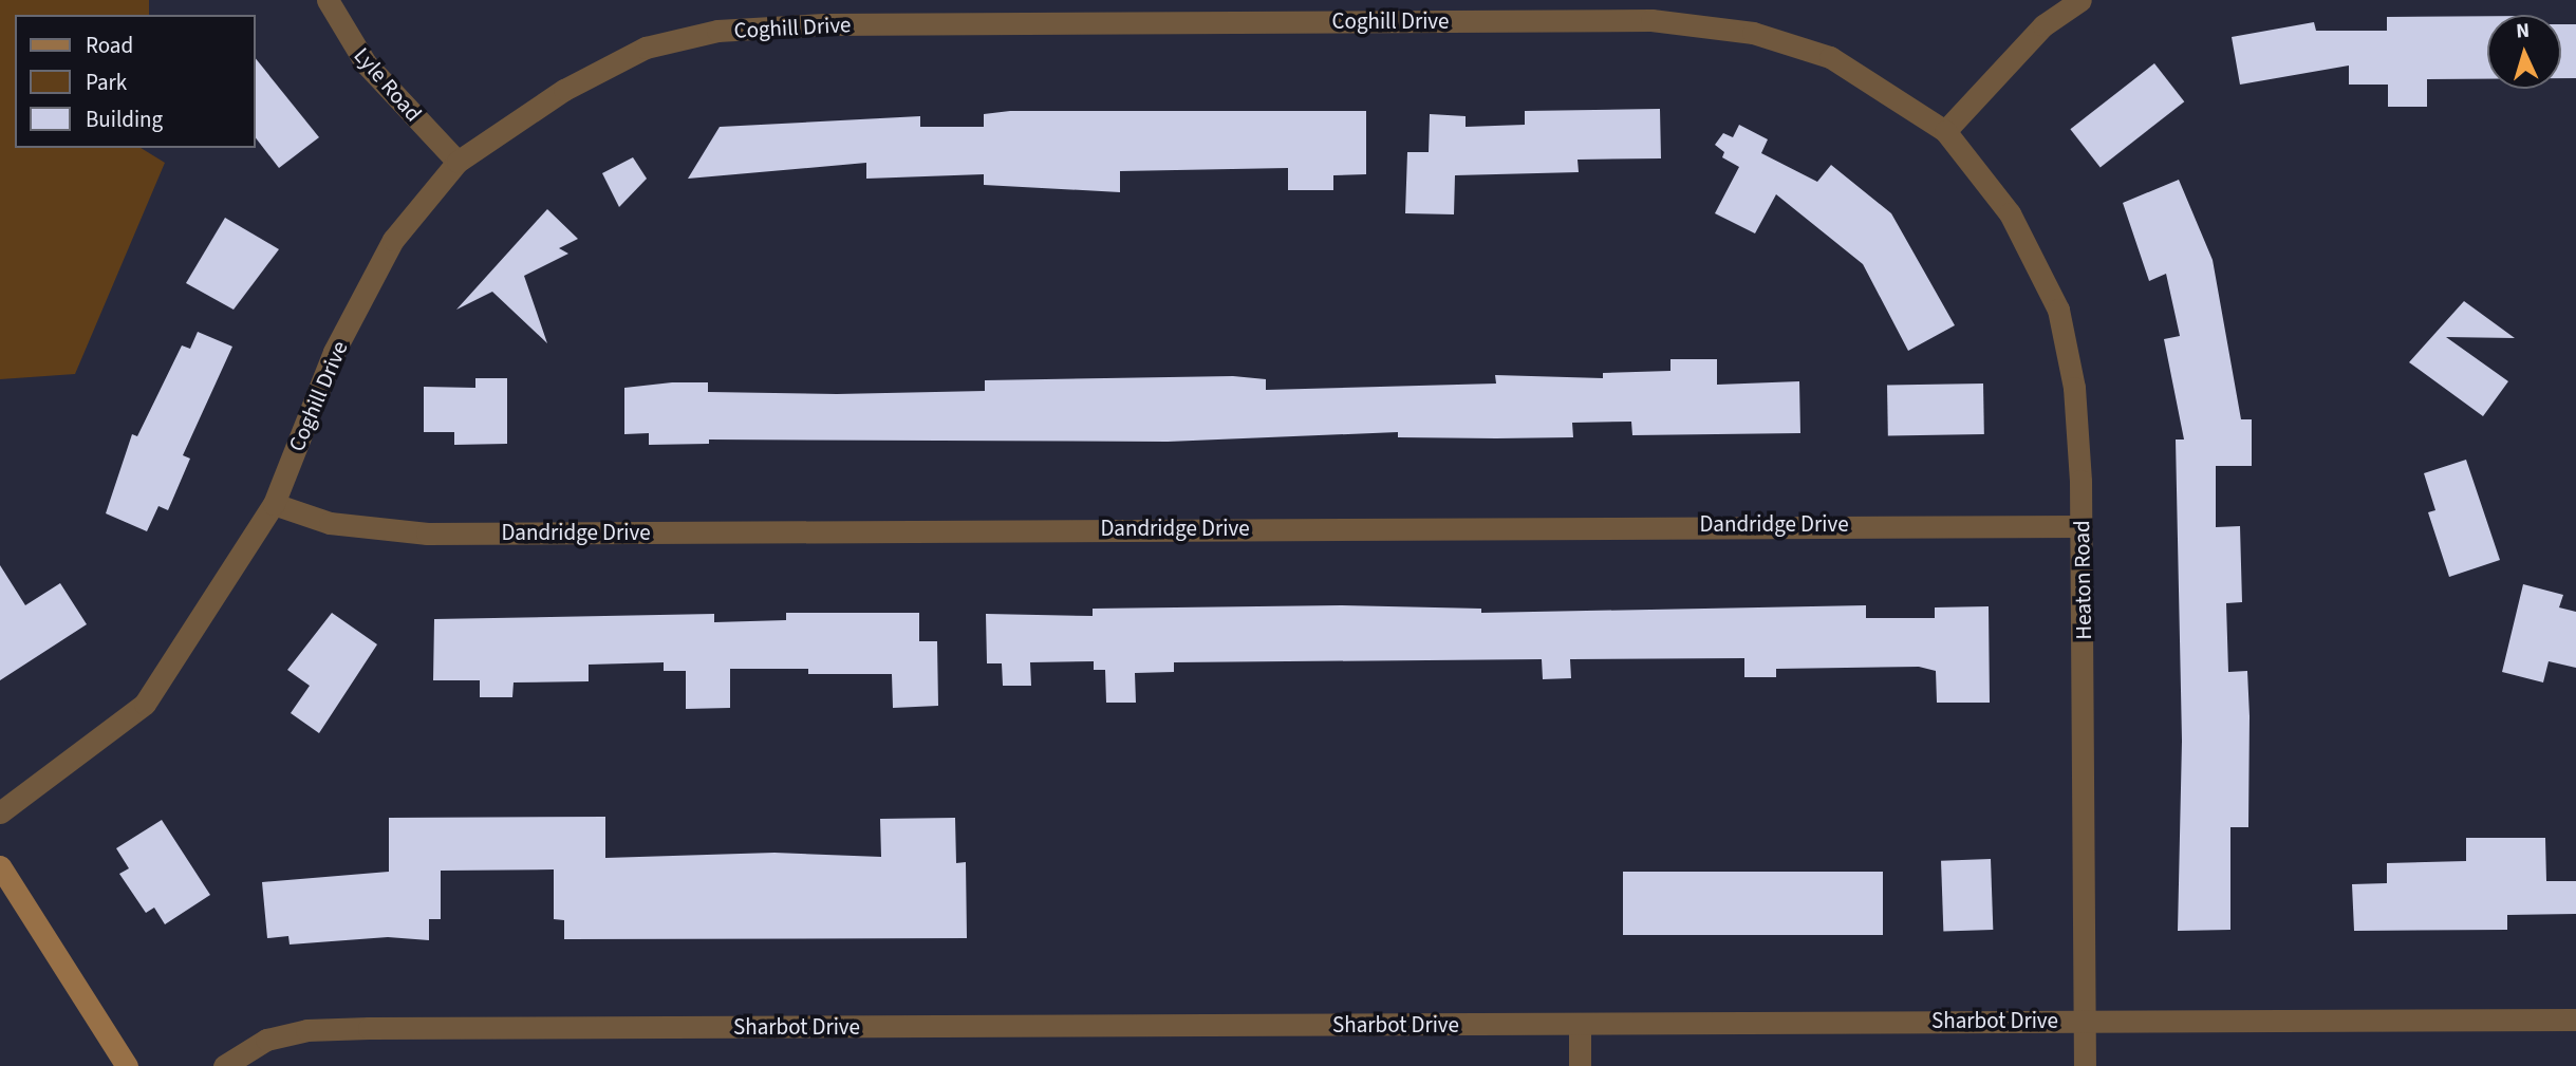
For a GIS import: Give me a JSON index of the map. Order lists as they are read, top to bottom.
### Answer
{
  "streets": {
    "street": [
      "Coghill Drive",
      "Lyle Road",
      "Dandridge Drive",
      "Heaton Road",
      "Sharbot Drive"
    ]
  },
  "crossings": [
    ["Coghill Drive", "Lyle Road"],
    ["Coghill Drive", "Dandridge Drive"],
    ["Coghill Drive", "Heaton Road"],
    ["Dandridge Drive", "Heaton Road"],
    ["Heaton Road", "Sharbot Drive"]
  ],
  "legend": ["Road", "Park", "Building"],
  "north": "top"
}
